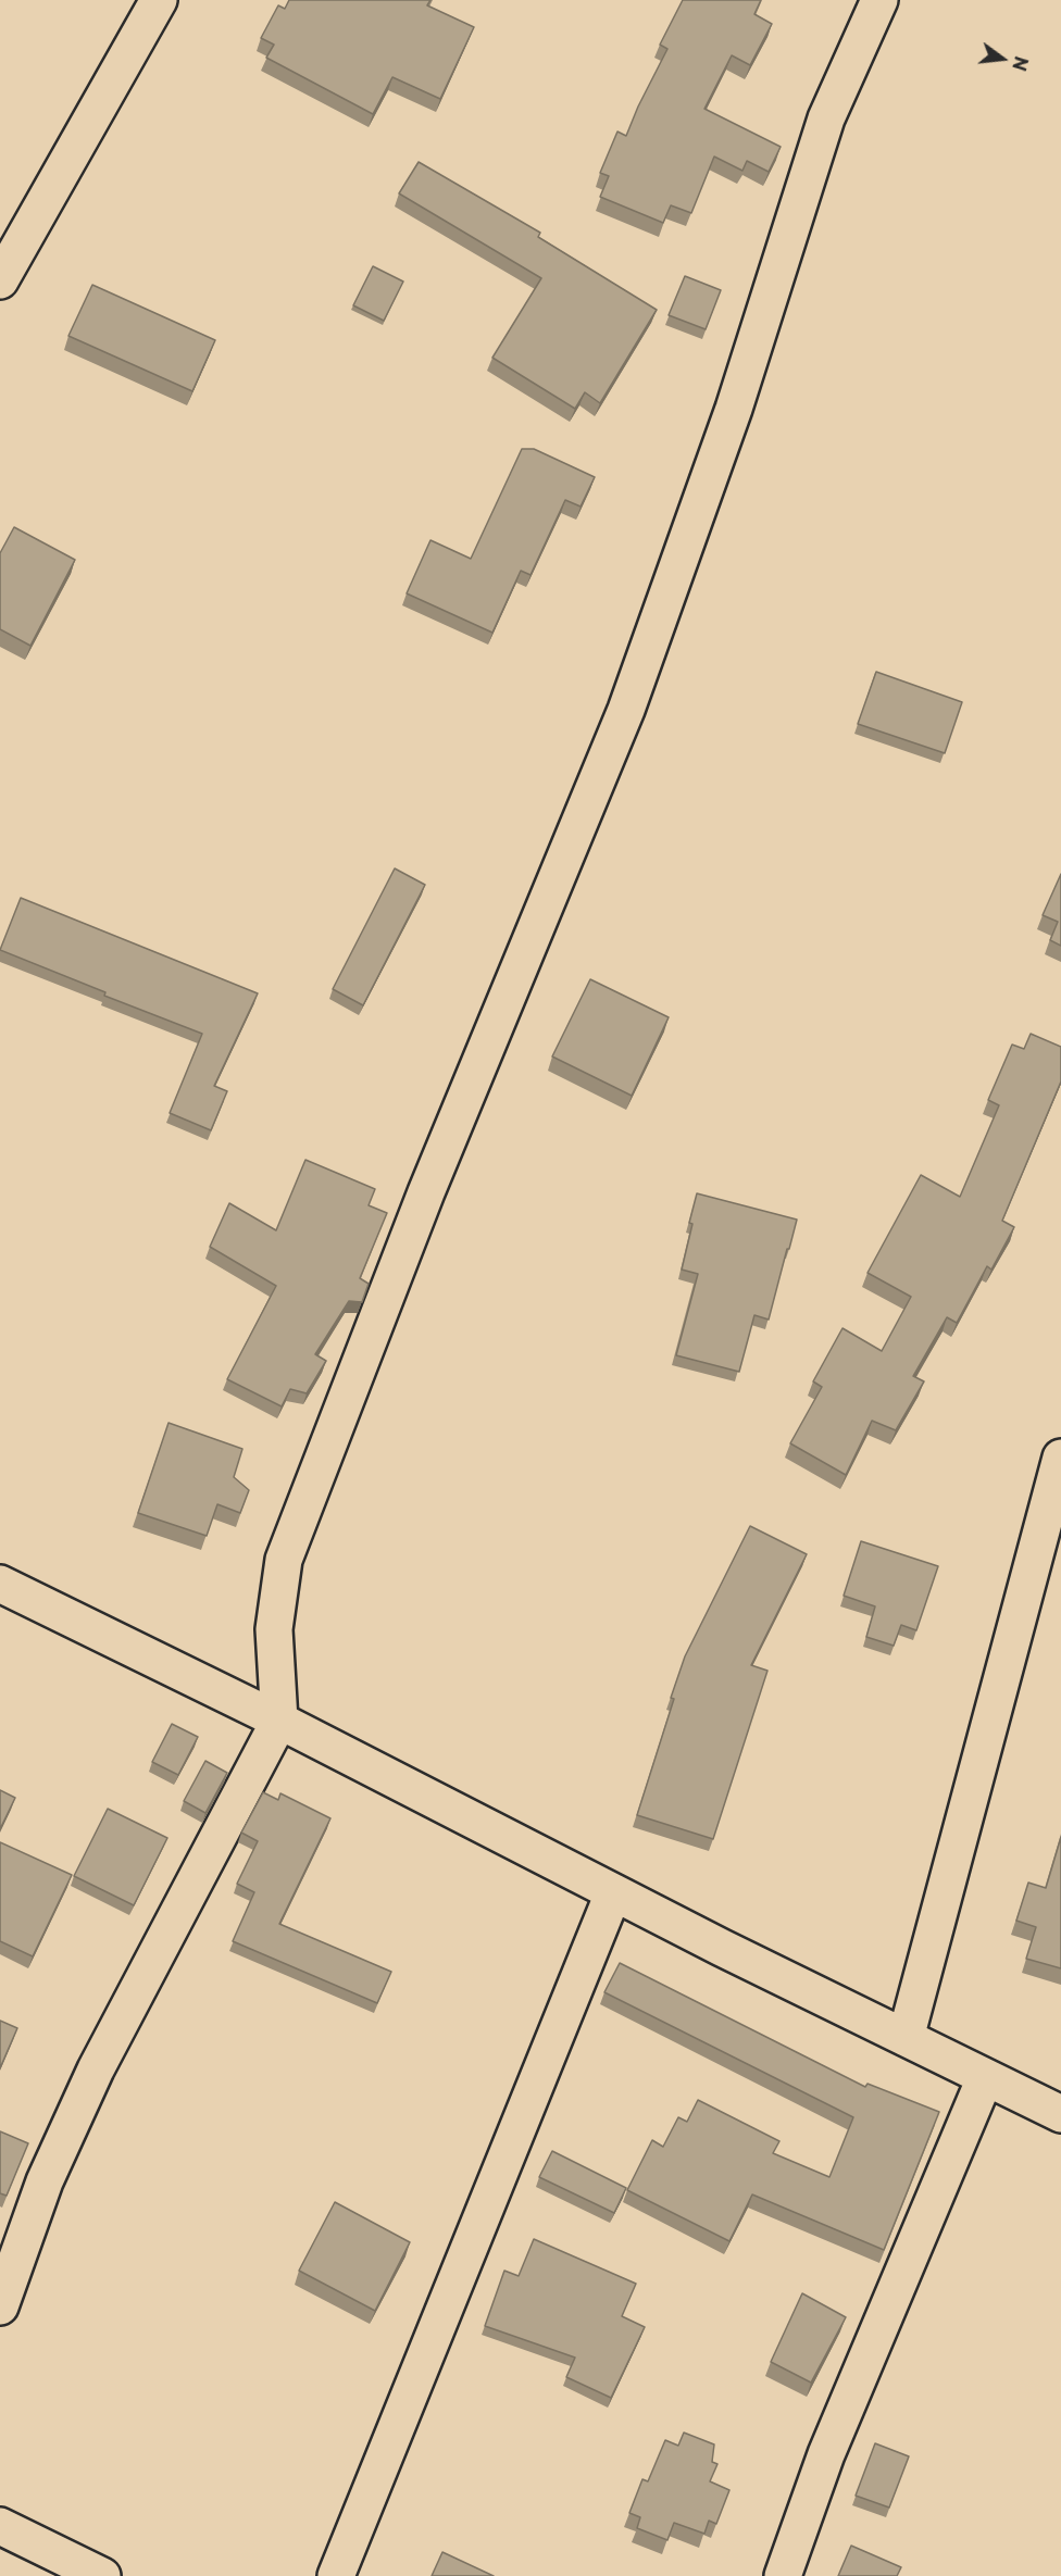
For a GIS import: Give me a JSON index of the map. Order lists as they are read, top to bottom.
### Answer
{
  "north": "right"
}
